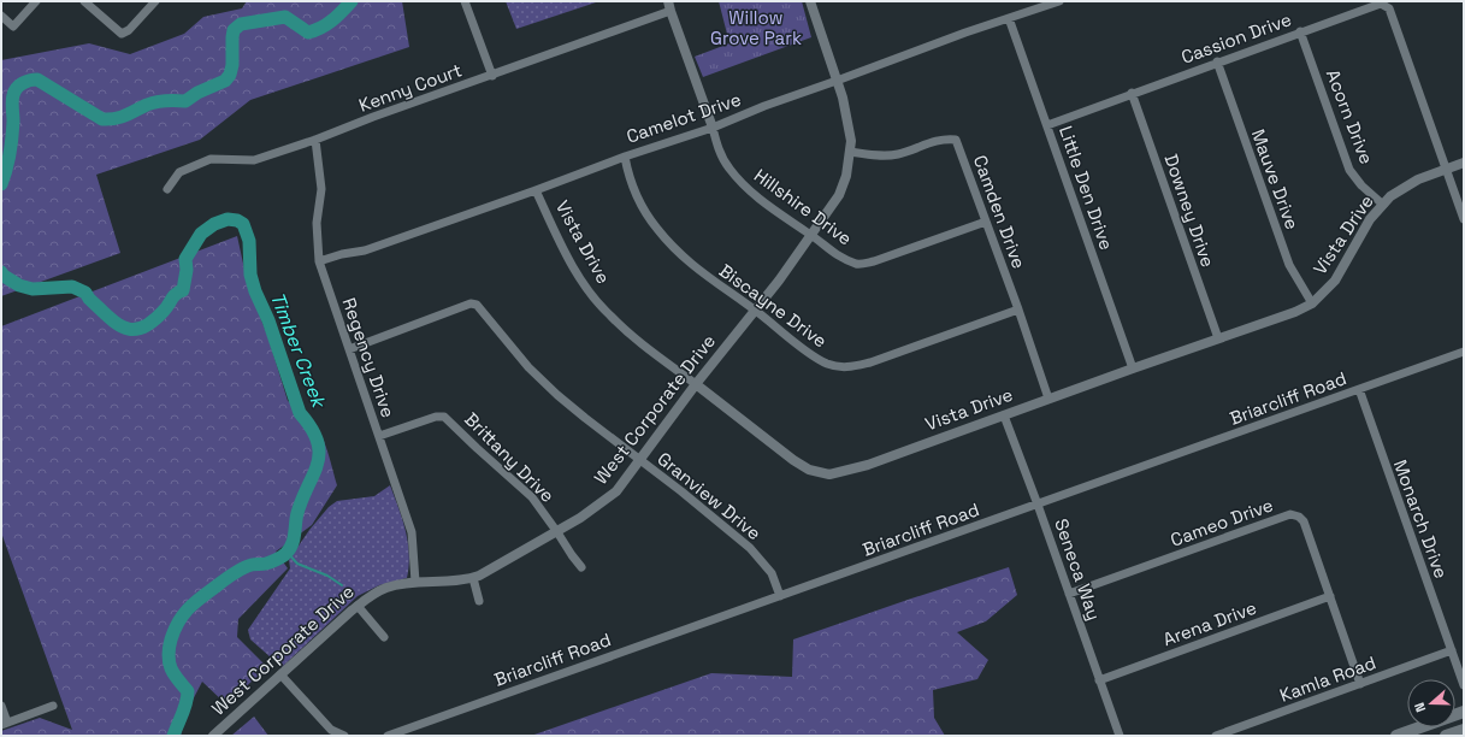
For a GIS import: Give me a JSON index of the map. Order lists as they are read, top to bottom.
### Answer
{
  "streets": {
    "street": [
      "Cassion Drive",
      "Kenny Court",
      "Acorn Drive",
      "Camelot Drive",
      "Mauve Drive",
      "Little Den Drive",
      "Hillshire Drive",
      "Downey Drive",
      "Camden Drive",
      "Vista Drive",
      "Biscayne Drive",
      "Regency Drive",
      "Briarcliff Road",
      "West Corporate Drive",
      "Brittany Drive",
      "Granview Drive",
      "Monarch Drive",
      "Cameo Drive",
      "Seneca Way",
      "Arena Drive",
      "Kamla Road"
    ]
  },
  "crossings": [
    ["Cassion Drive", "Acorn Drive"],
    ["Cassion Drive", "Mauve Drive"],
    ["Cassion Drive", "Little Den Drive"],
    ["Cassion Drive", "Downey Drive"],
    ["Cassion Drive", "Vista Drive"],
    ["Kenny Court", "Regency Drive"],
    ["Acorn Drive", "Vista Drive"],
    ["Camelot Drive", "Little Den Drive"],
    ["Camelot Drive", "Hillshire Drive"],
    ["Camelot Drive", "Vista Drive"],
    ["Camelot Drive", "Biscayne Drive"],
    ["Camelot Drive", "Regency Drive"],
    ["Camelot Drive", "West Corporate Drive"],
    ["Mauve Drive", "Vista Drive"],
    ["Little Den Drive", "Vista Drive"],
    ["Hillshire Drive", "Camden Drive"],
    ["Hillshire Drive", "West Corporate Drive"],
    ["Downey Drive", "Vista Drive"],
    ["Camden Drive", "Vista Drive"],
    ["Camden Drive", "Biscayne Drive"],
    ["Camden Drive", "West Corporate Drive"],
    ["Vista Drive", "West Corporate Drive"],
    ["Vista Drive", "Seneca Way"],
    ["Biscayne Drive", "West Corporate Drive"],
    ["Regency Drive", "West Corporate Drive"],
    ["Regency Drive", "Brittany Drive"],
    ["Regency Drive", "Granview Drive"],
    ["Briarcliff Road", "Granview Drive"],
    ["Briarcliff Road", "Monarch Drive"],
    ["Briarcliff Road", "Seneca Way"],
    ["West Corporate Drive", "Brittany Drive"],
    ["West Corporate Drive", "Granview Drive"],
    ["Monarch Drive", "Kamla Road"],
    ["Cameo Drive", "Seneca Way"],
    ["Cameo Drive", "Arena Drive"],
    ["Cameo Drive", "Kamla Road"],
    ["Seneca Way", "Arena Drive"]
  ],
  "water": ["Timber Creek"],
  "parks": ["Willow Grove Park"],
  "north": "left"
}
